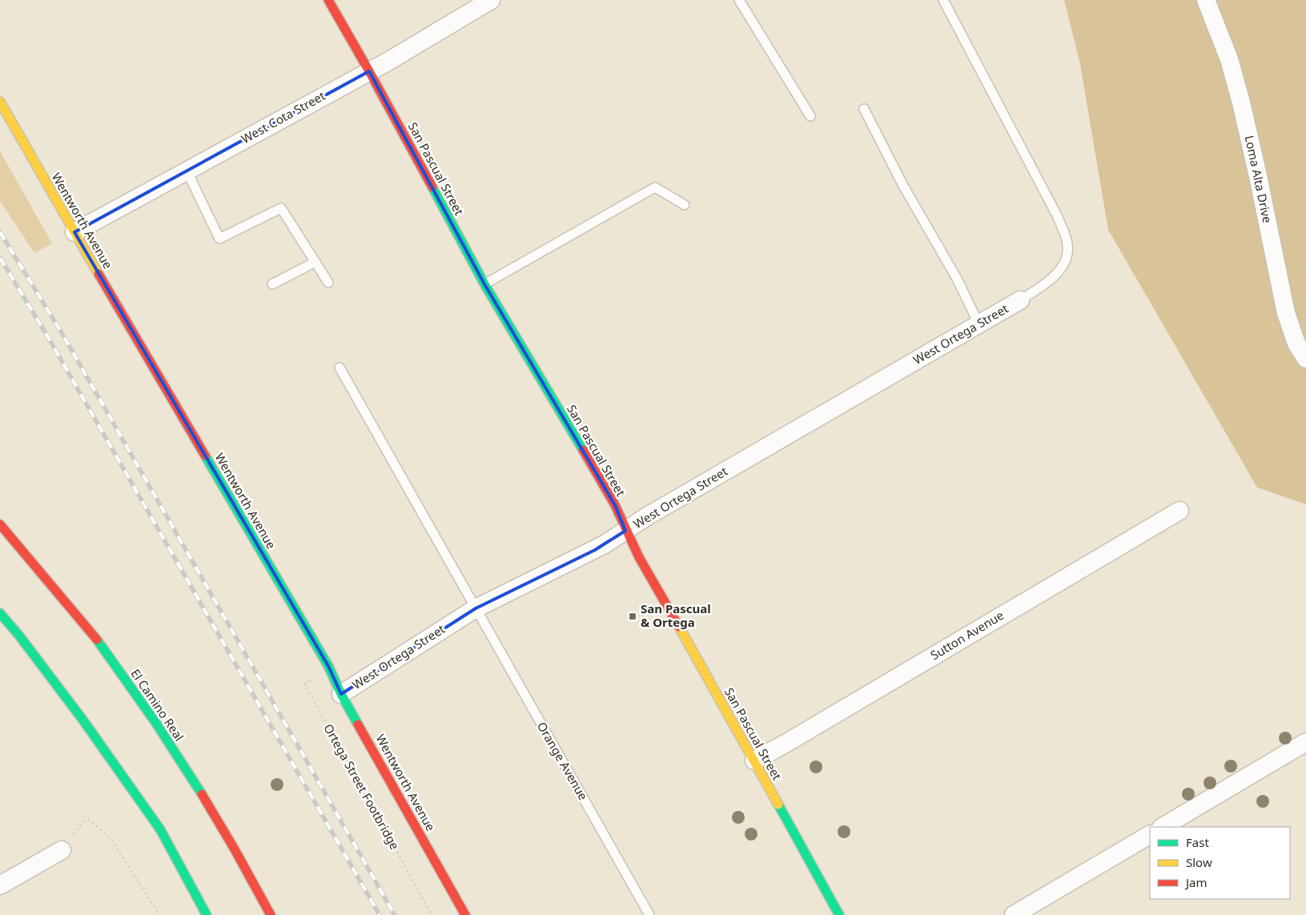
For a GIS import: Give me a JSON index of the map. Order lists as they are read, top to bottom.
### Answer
{
  "streets": {
    "main road": ["San Pascual Street", "Wentworth Avenue", "El Camino Real"],
    "street": [
      "West Cota Street",
      "Loma Alta Drive",
      "West Ortega Street",
      "Sutton Avenue"
    ],
    "lane": ["Orange Avenue"],
    "path": ["Ortega Street Footbridge"]
  },
  "crossings": [
    ["West Cota Street", "San Pascual Street"],
    ["West Cota Street", "Wentworth Avenue"],
    ["San Pascual Street", "West Ortega Street"],
    ["San Pascual Street", "Sutton Avenue"],
    ["Wentworth Avenue", "West Ortega Street"],
    ["Wentworth Avenue", "Ortega Street Footbridge"],
    ["West Ortega Street", "Orange Avenue"]
  ],
  "places": {
    "transit": ["San Pascual & Ortega"]
  },
  "legend": ["Fast", "Slow", "Jam"]
}
